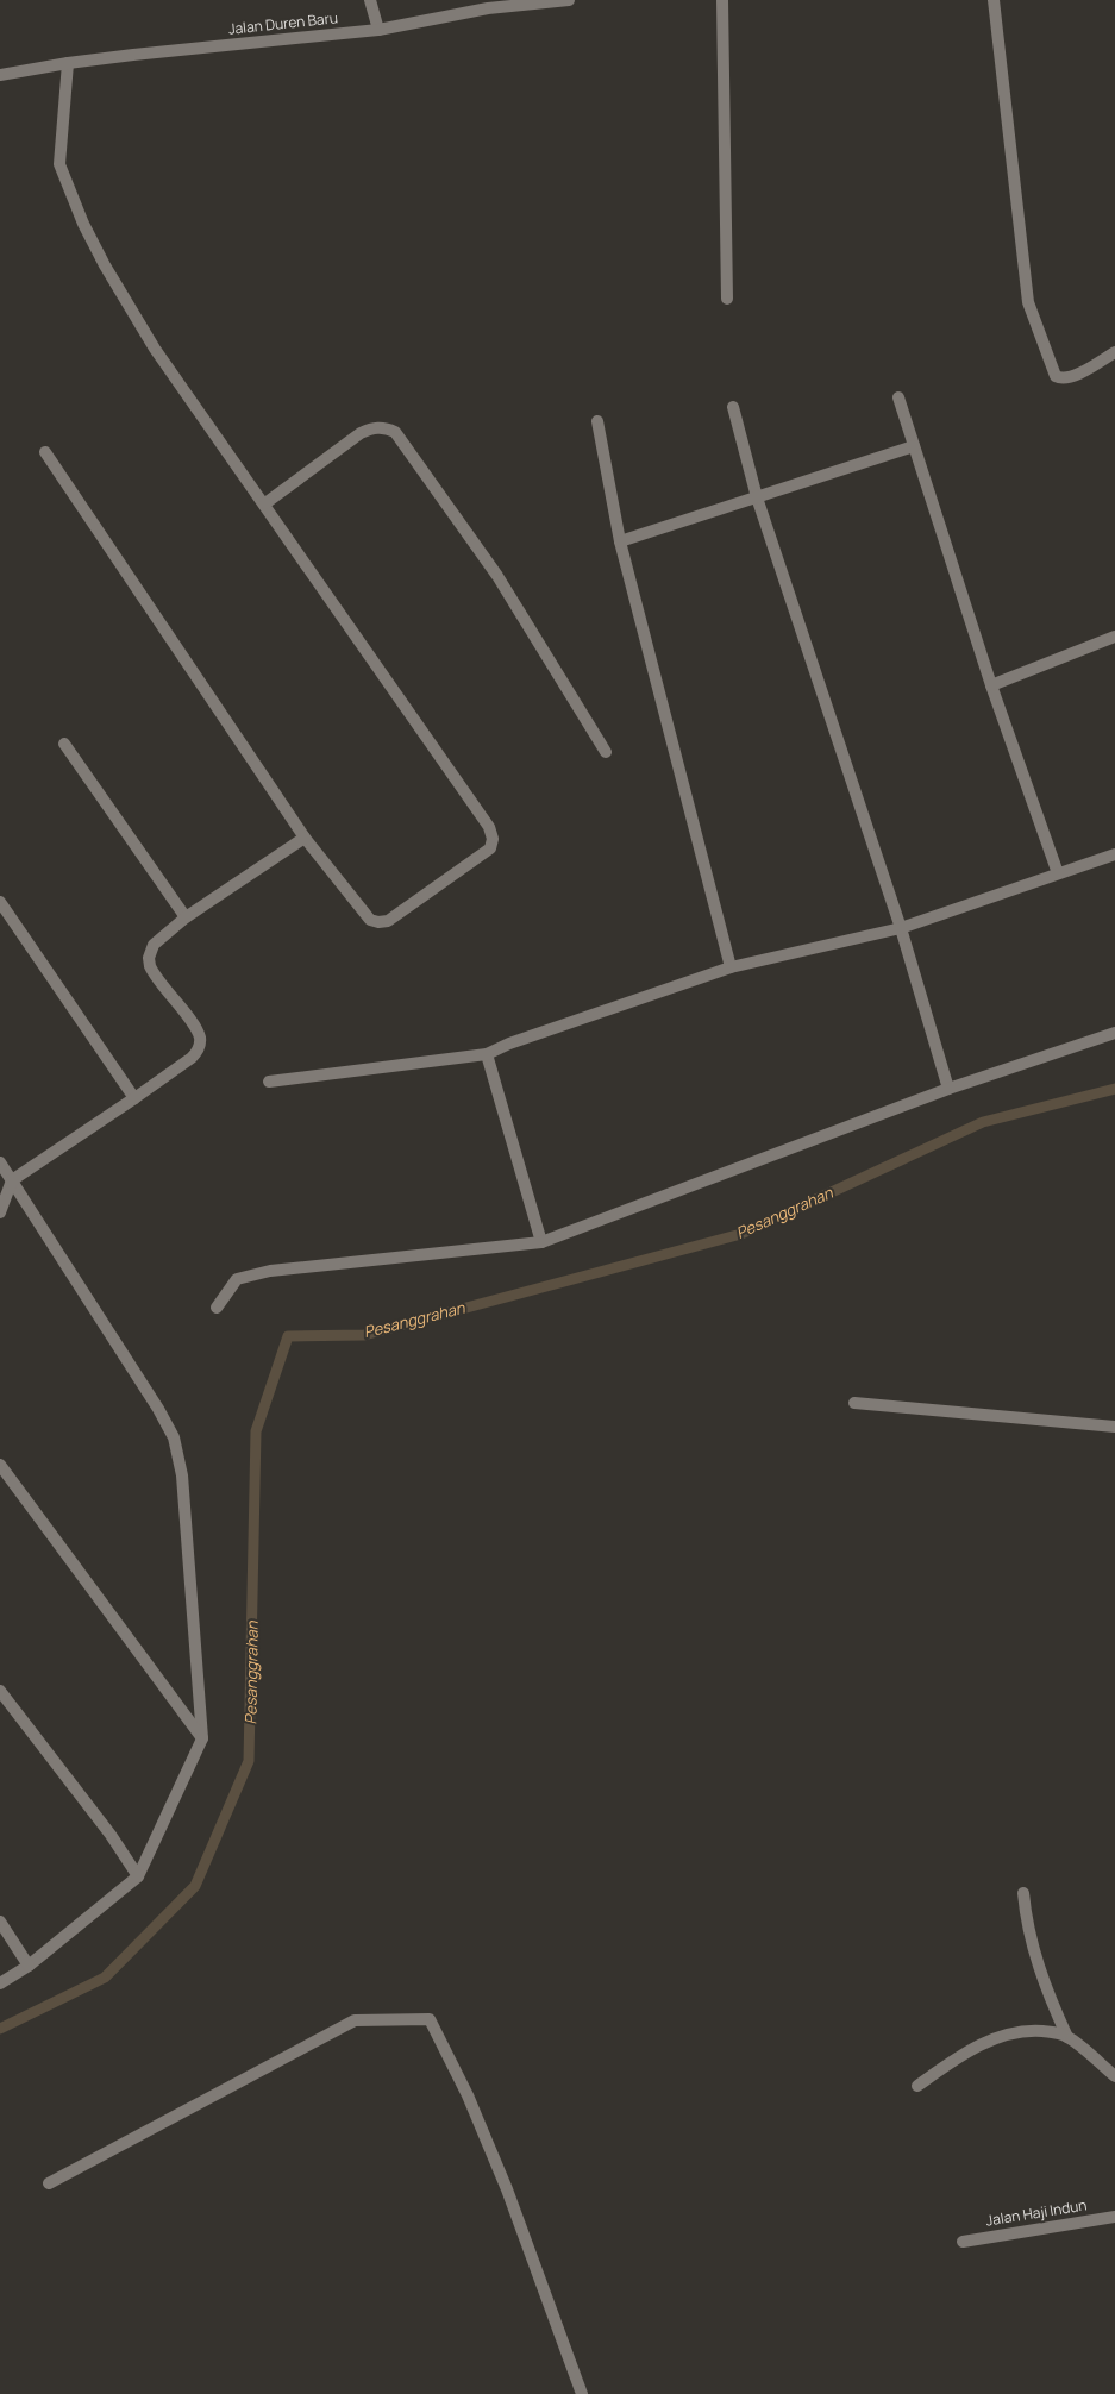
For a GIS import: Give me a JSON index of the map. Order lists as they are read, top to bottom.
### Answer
{
  "streets": {
    "street": ["Jalan Duren Baru", "Jalan Haji Indun"]
  },
  "water": ["Pesanggrahan"]
}
